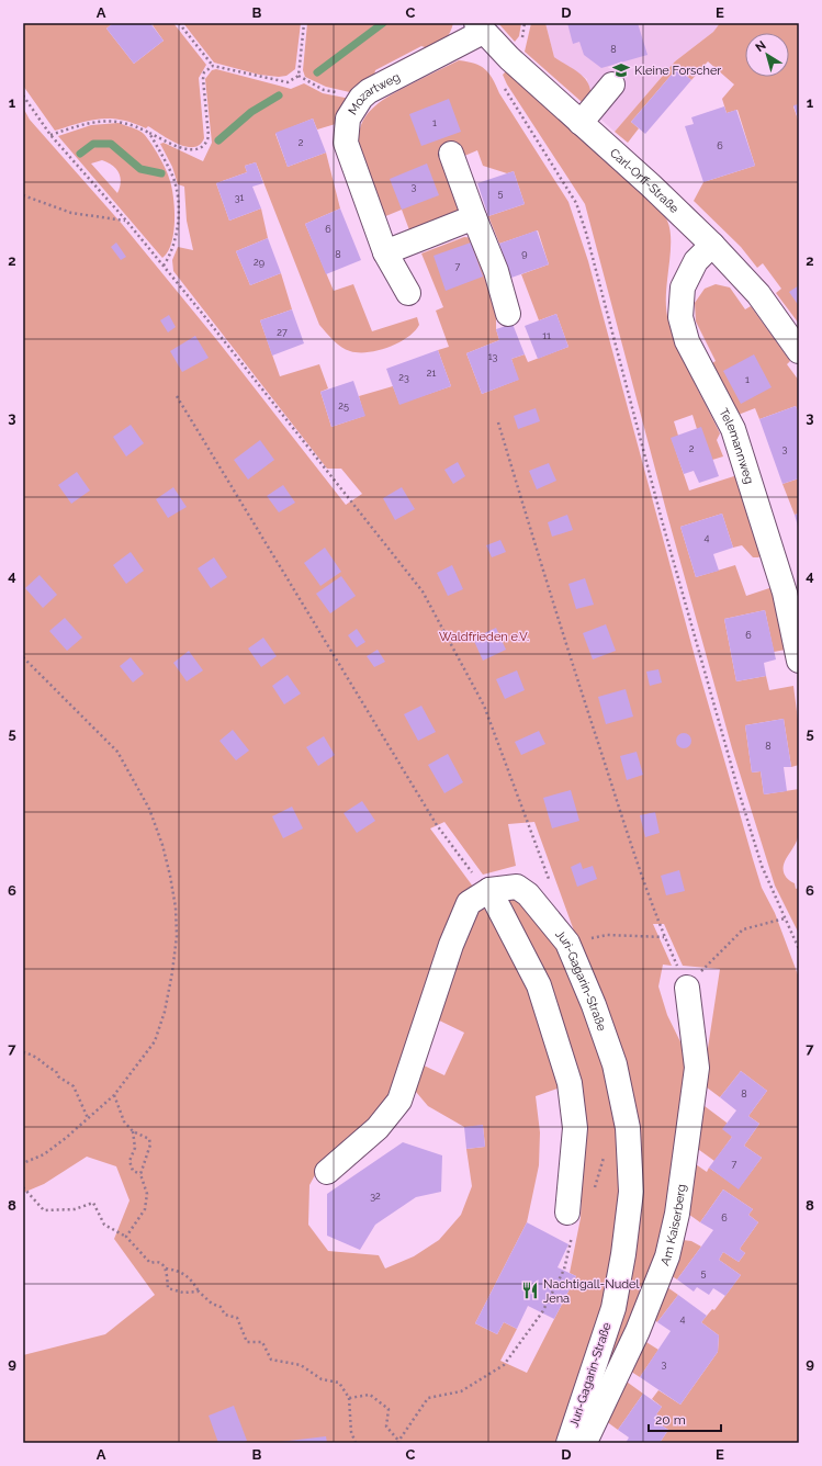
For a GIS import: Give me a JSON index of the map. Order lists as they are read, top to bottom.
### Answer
{
  "streets": {
    "street": [
      "Mozartweg",
      "Carl-Orff-Straße",
      "Telemannweg",
      "Juri-Gagarin-Straße",
      "Am Kaiserberg"
    ]
  },
  "crossings": [
    ["Mozartweg", "Carl-Orff-Straße"],
    ["Carl-Orff-Straße", "Telemannweg"]
  ],
  "parks": ["Waldfrieden e.V."],
  "places": {
    "school or university": ["Kleine Forscher"],
    "restaurant": ["Nachtigall-Nudel Jena"]
  },
  "house_numbers": [
    "8",
    "1",
    "2",
    "6",
    "3",
    "5",
    "31",
    "6",
    "9",
    "8",
    "29",
    "7",
    "27",
    "11",
    "13",
    "21",
    "23",
    "1",
    "25",
    "2",
    "3",
    "4",
    "6",
    "8",
    "8",
    "7",
    "32",
    "6",
    "5",
    "4",
    "3"
  ],
  "scale_bar": "20 m",
  "north": "top left",
  "grid": {
    "columns": [
      "A",
      "B",
      "C",
      "D",
      "E"
    ],
    "rows": [
      "1",
      "2",
      "3",
      "4",
      "5",
      "6",
      "7",
      "8",
      "9"
    ]
  }
}
